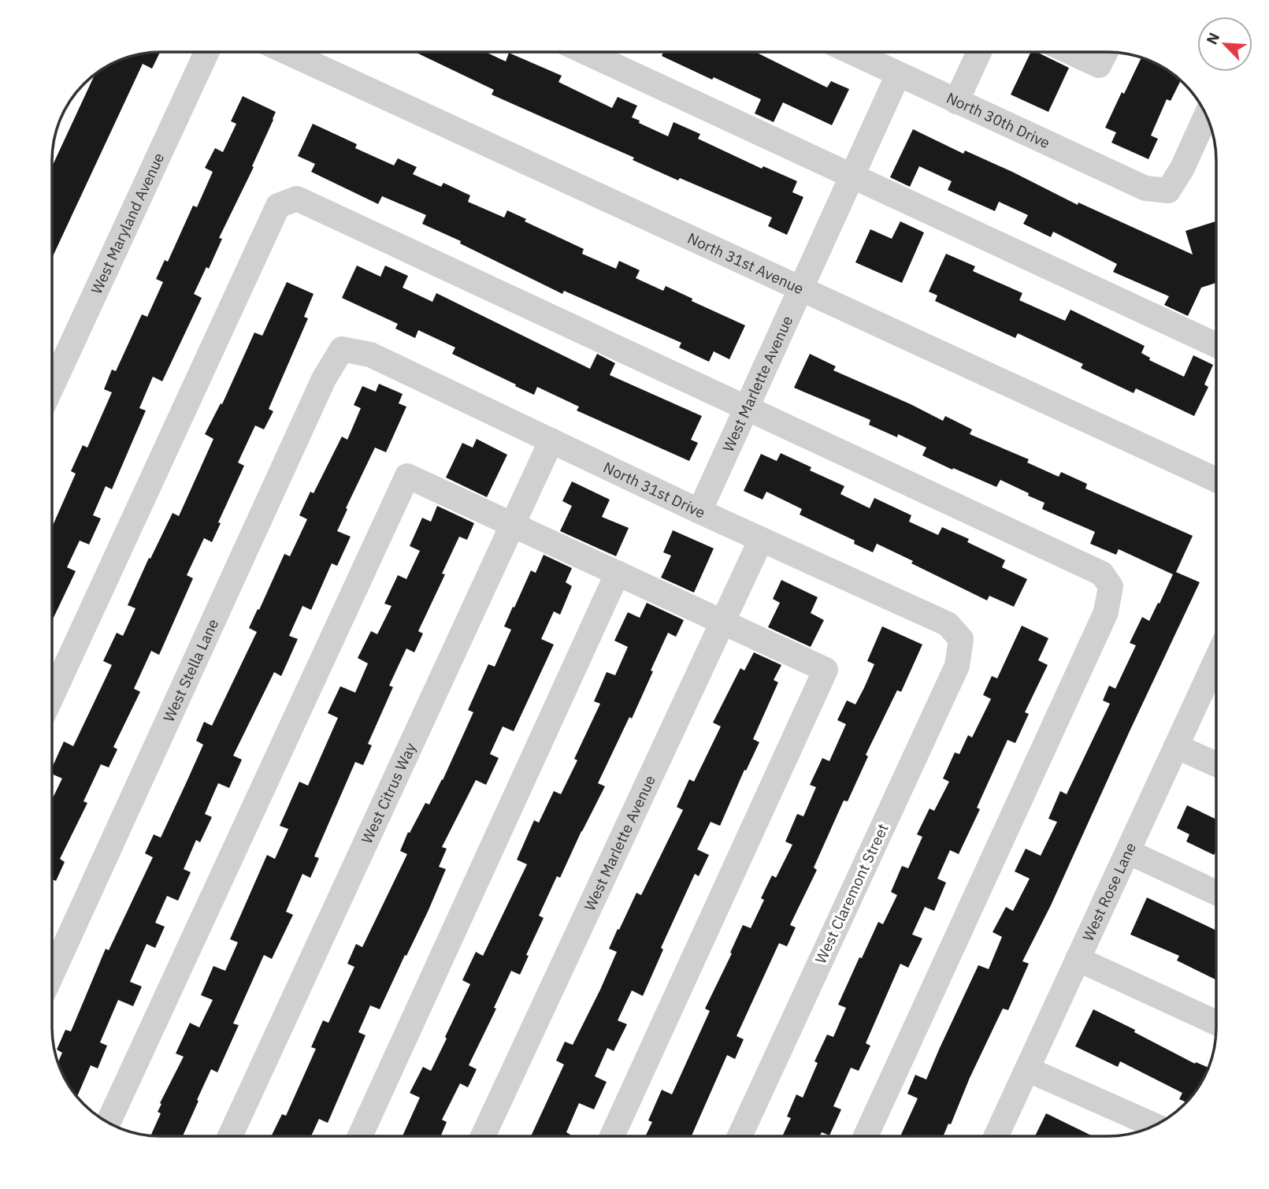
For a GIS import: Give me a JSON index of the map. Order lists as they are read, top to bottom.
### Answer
{
  "streets": {
    "street": [
      "North 30th Drive",
      "West Maryland Avenue",
      "North 31st Avenue",
      "West Marlette Avenue",
      "North 31st Drive",
      "West Stella Lane",
      "West Citrus Way",
      "West Rose Lane",
      "West Claremont Street"
    ]
  },
  "crossings": [
    ["North 30th Drive", "West Marlette Avenue"],
    ["North 31st Avenue", "West Marlette Avenue"],
    ["West Marlette Avenue", "North 31st Drive"],
    ["North 31st Drive", "West Stella Lane"],
    ["North 31st Drive", "West Citrus Way"],
    ["North 31st Drive", "West Claremont Street"]
  ],
  "north": "top left"
}
